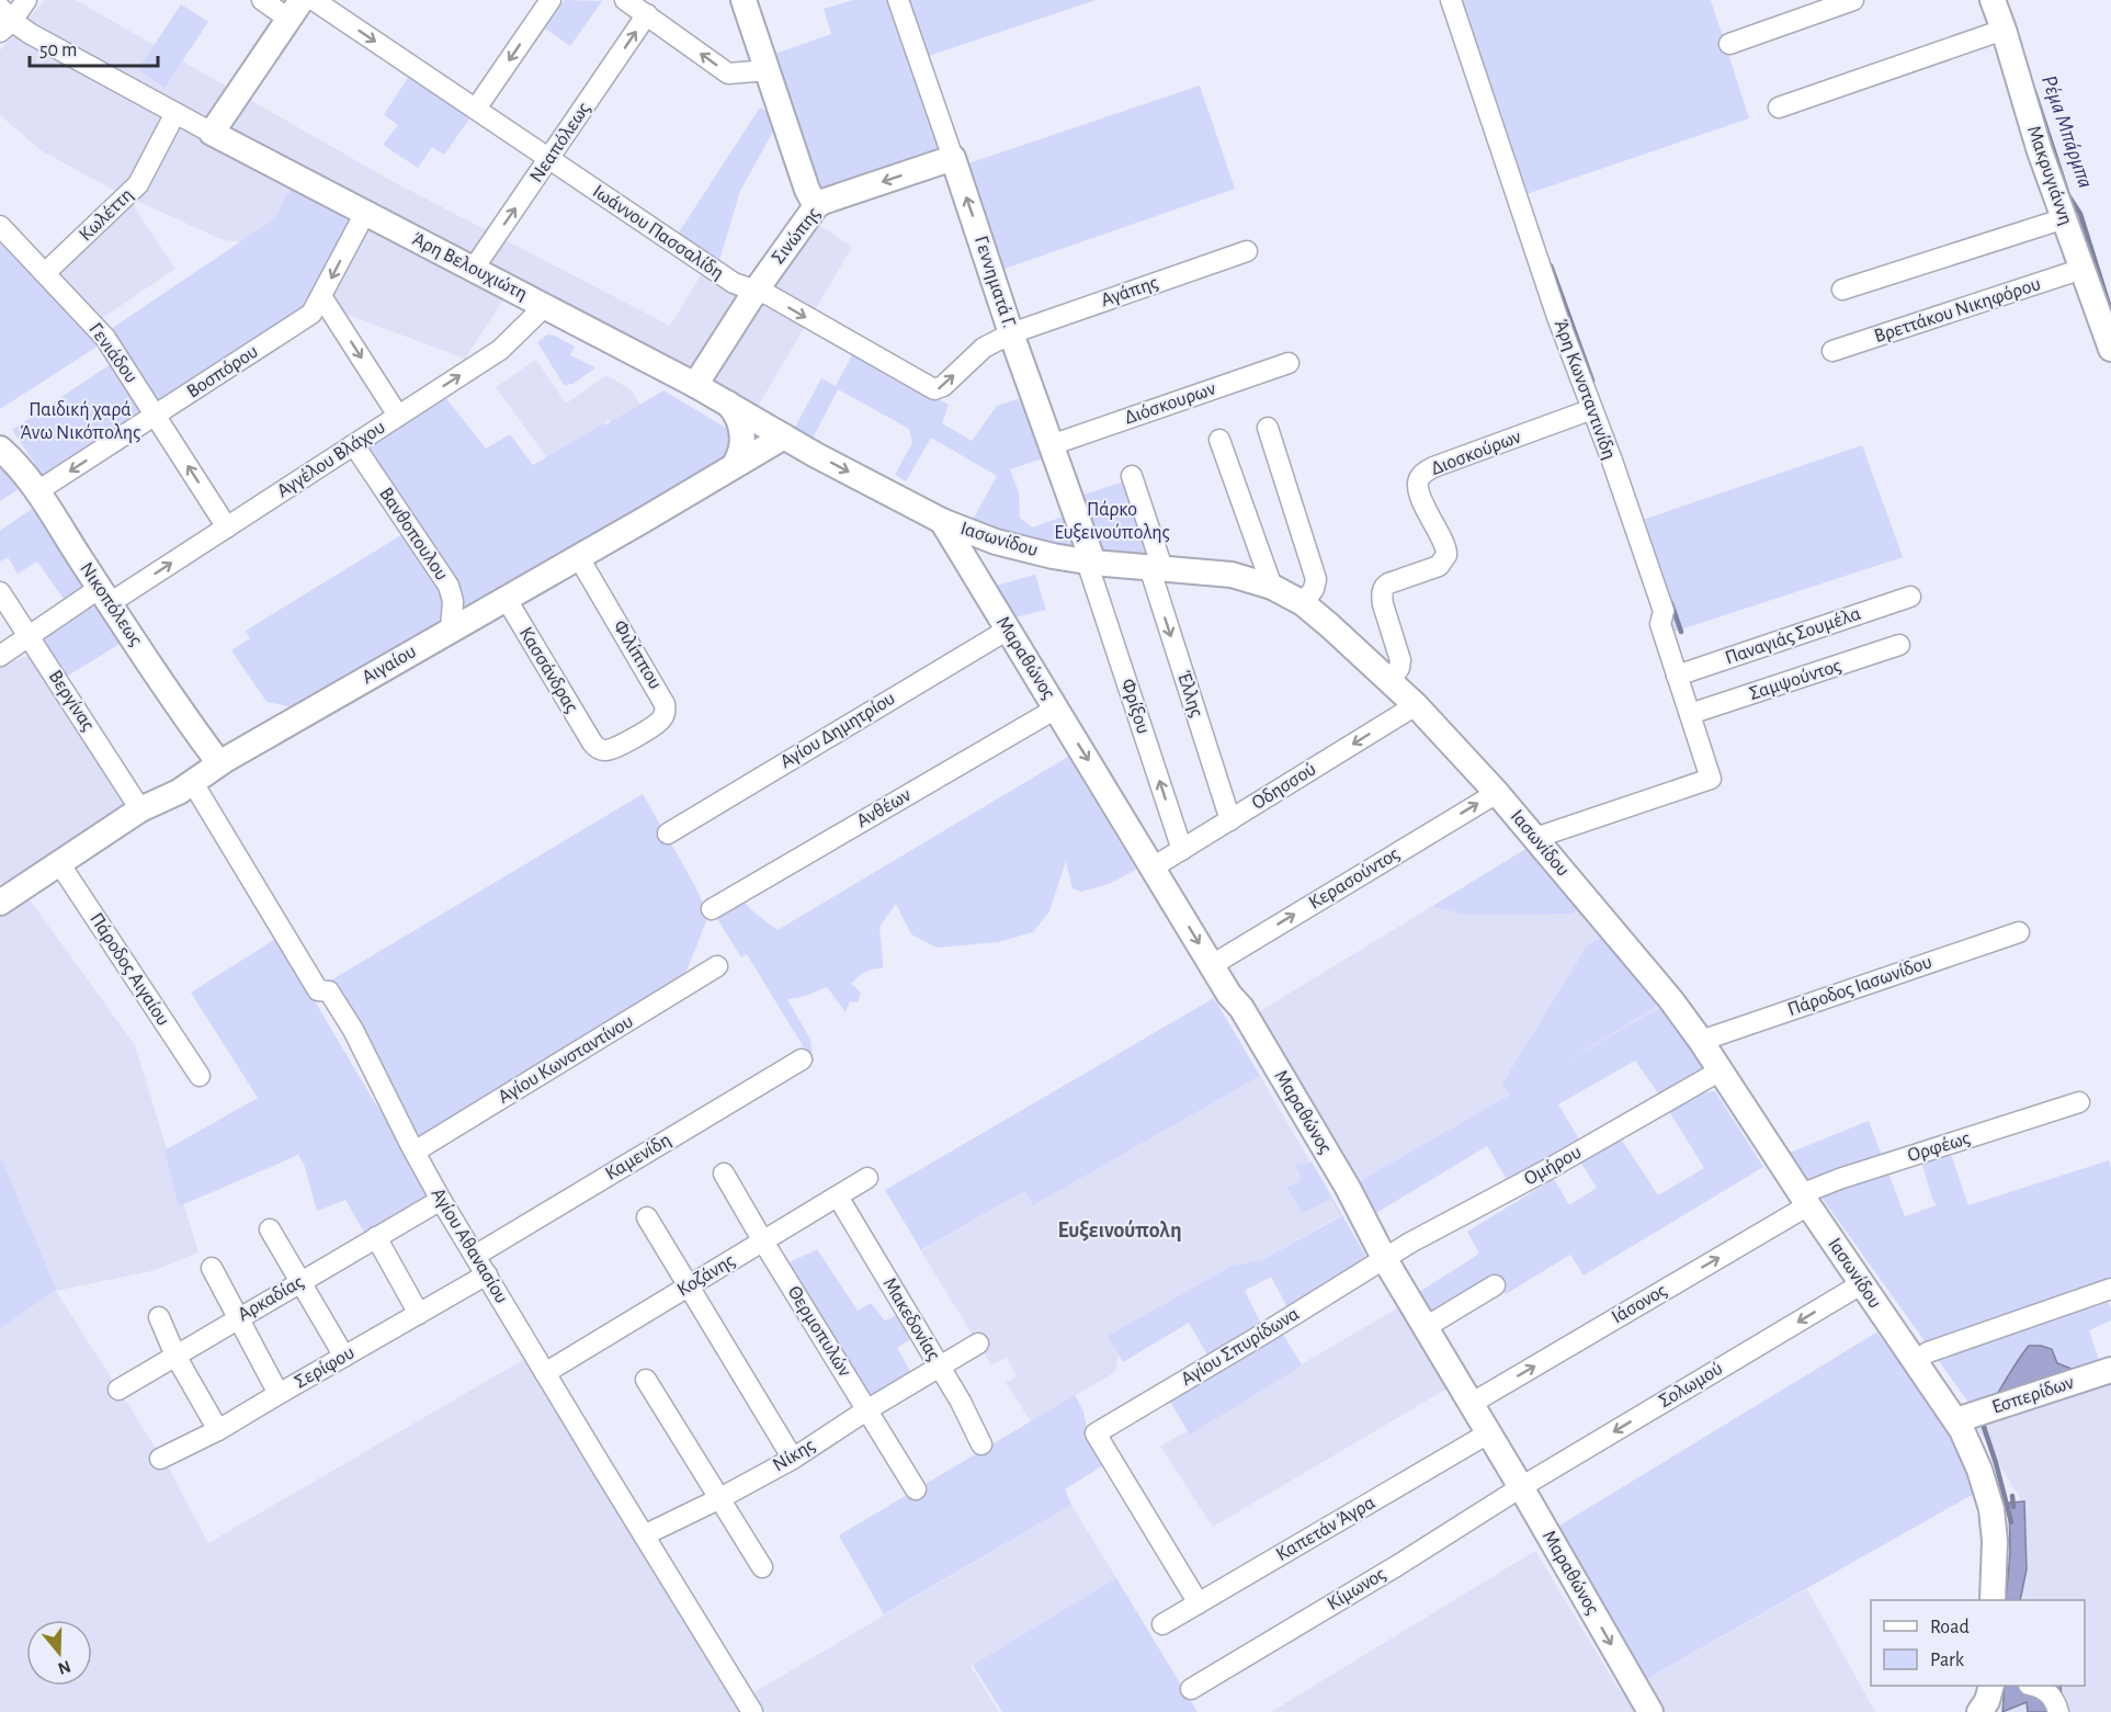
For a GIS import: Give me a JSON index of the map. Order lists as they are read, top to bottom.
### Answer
{
  "streets": {
    "street": [
      "Νεαπόλεως",
      "Μακρυγιάννη",
      "Κωλέττη",
      "Ιωάννου Πασσαλίδη",
      "Σινώπης",
      "Άρη Βελουχιώτη",
      "Γεννηματά Γ.",
      "Αγάπης",
      "Βρεττάκου Νικηφόρου",
      "Γενιάδου",
      "Βοσπόρου",
      "Άρη Κωνσταντινίδη",
      "Διόσκουρων",
      "Διοσκούρων",
      "Αγγέλου Βλάχου",
      "Βανθοπουλου",
      "Ιασωνίδου",
      "Νικοπόλεως",
      "Παναγιάς Σουμέλα",
      "Φιλίππου",
      "Μαραθώνος",
      "Αιγαίου",
      "Κασσάνδρας",
      "Σαμψούντος",
      "Έλλης",
      "Βεργίνας",
      "Φρίξου",
      "Αγίου Δημητρίου",
      "Οδησσού",
      "Ανθέων",
      "Κερασούντος",
      "Πάροδος Αιγαίου",
      "Πάροδος Ιασωνίδου",
      "Αγίου Κωνσταντίνου",
      "Ορφέως",
      "Καμενίδη",
      "Ομήρου",
      "Αγίου Αθανασίου",
      "Κοζάνης",
      "Αρκαδίας",
      "Ιάσονος",
      "Μακεδονίας",
      "Θερμοπυλών",
      "Αγίου Σπυρίδωνα",
      "Σερίφου",
      "Σολωμού",
      "Εσπερίδων",
      "Νίκης",
      "Καπετάν Άγρα",
      "Κίμωνος"
    ]
  },
  "crossings": [
    ["Νεαπόλεως", "Ιωάννου Πασσαλίδη"],
    ["Νεαπόλεως", "Άρη Βελουχιώτη"],
    ["Μακρυγιάννη", "Βρεττάκου Νικηφόρου"],
    ["Κωλέττη", "Άρη Βελουχιώτη"],
    ["Κωλέττη", "Γενιάδου"],
    ["Ιωάννου Πασσαλίδη", "Σινώπης"],
    ["Ιωάννου Πασσαλίδη", "Γεννηματά Γ."],
    ["Ιωάννου Πασσαλίδη", "Αγάπης"],
    ["Σινώπης", "Άρη Βελουχιώτη"],
    ["Σινώπης", "Γεννηματά Γ."],
    ["Άρη Βελουχιώτη", "Βοσπόρου"],
    ["Άρη Βελουχιώτη", "Αγγέλου Βλάχου"],
    ["Άρη Βελουχιώτη", "Ιασωνίδου"],
    ["Άρη Βελουχιώτη", "Μαραθώνος"],
    ["Άρη Βελουχιώτη", "Αιγαίου"],
    ["Γεννηματά Γ.", "Αγάπης"],
    ["Γεννηματά Γ.", "Διόσκουρων"],
    ["Γεννηματά Γ.", "Ιασωνίδου"],
    ["Γεννηματά Γ.", "Φρίξου"],
    ["Γενιάδου", "Βοσπόρου"],
    ["Γενιάδου", "Αγγέλου Βλάχου"],
    ["Βοσπόρου", "Νικοπόλεως"],
    ["Άρη Κωνσταντινίδη", "Διοσκούρων"],
    ["Άρη Κωνσταντινίδη", "Ιασωνίδου"],
    ["Άρη Κωνσταντινίδη", "Παναγιάς Σουμέλα"],
    ["Άρη Κωνσταντινίδη", "Σαμψούντος"],
    ["Διοσκούρων", "Ιασωνίδου"],
    ["Αγγέλου Βλάχου", "Βανθοπουλου"],
    ["Αγγέλου Βλάχου", "Νικοπόλεως"],
    ["Αγγέλου Βλάχου", "Βεργίνας"],
    ["Βανθοπουλου", "Αιγαίου"],
    ["Ιασωνίδου", "Μαραθώνος"],
    ["Ιασωνίδου", "Έλλης"],
    ["Ιασωνίδου", "Φρίξου"],
    ["Ιασωνίδου", "Οδησσού"],
    ["Ιασωνίδου", "Κερασούντος"],
    ["Ιασωνίδου", "Πάροδος Ιασωνίδου"],
    ["Ιασωνίδου", "Ορφέως"],
    ["Ιασωνίδου", "Ομήρου"],
    ["Ιασωνίδου", "Ιάσονος"],
    ["Ιασωνίδου", "Σολωμού"],
    ["Ιασωνίδου", "Εσπερίδων"],
    ["Νικοπόλεως", "Αιγαίου"],
    ["Φιλίππου", "Αιγαίου"],
    ["Φιλίππου", "Κασσάνδρας"],
    ["Μαραθώνος", "Αγίου Δημητρίου"],
    ["Μαραθώνος", "Οδησσού"],
    ["Μαραθώνος", "Ανθέων"],
    ["Μαραθώνος", "Κερασούντος"],
    ["Μαραθώνος", "Ομήρου"],
    ["Μαραθώνος", "Ιάσονος"],
    ["Μαραθώνος", "Αγίου Σπυρίδωνα"],
    ["Μαραθώνος", "Σολωμού"],
    ["Μαραθώνος", "Καπετάν Άγρα"],
    ["Μαραθώνος", "Κίμωνος"],
    ["Αιγαίου", "Κασσάνδρας"],
    ["Αιγαίου", "Βεργίνας"],
    ["Αιγαίου", "Πάροδος Αιγαίου"],
    ["Αιγαίου", "Αγίου Αθανασίου"],
    ["Έλλης", "Οδησσού"],
    ["Φρίξου", "Οδησσού"],
    ["Αγίου Κωνσταντίνου", "Αγίου Αθανασίου"],
    ["Ορφέως", "Ιάσονος"],
    ["Καμενίδη", "Αγίου Αθανασίου"],
    ["Ομήρου", "Αγίου Σπυρίδωνα"],
    ["Αγίου Αθανασίου", "Κοζάνης"],
    ["Αγίου Αθανασίου", "Αρκαδίας"],
    ["Αγίου Αθανασίου", "Σερίφου"],
    ["Αγίου Αθανασίου", "Νίκης"],
    ["Κοζάνης", "Μακεδονίας"],
    ["Κοζάνης", "Θερμοπυλών"],
    ["Μακεδονίας", "Νίκης"],
    ["Θερμοπυλών", "Νίκης"],
    ["Αγίου Σπυρίδωνα", "Καπετάν Άγρα"],
    ["Σολωμού", "Κίμωνος"]
  ],
  "one_way": [
    "Ιωάννου Πασσαλίδη",
    "Σινώπης",
    "Βοσπόρου",
    "Αγγέλου Βλάχου",
    "Μαραθώνος",
    "Φρίξου",
    "Οδησσού",
    "Κερασούντος",
    "Ιάσονος",
    "Σολωμού"
  ],
  "districts": ["Ευξεινούπολη"],
  "water": ["Ρέμα Μπάρμπα"],
  "parks": ["Παιδική χαρά Άνω Νικόπολης", "Πάρκο Ευξεινούπολης"],
  "legend": ["Road", "Park"],
  "scale_bar": "50 m",
  "north": "bottom"
}
